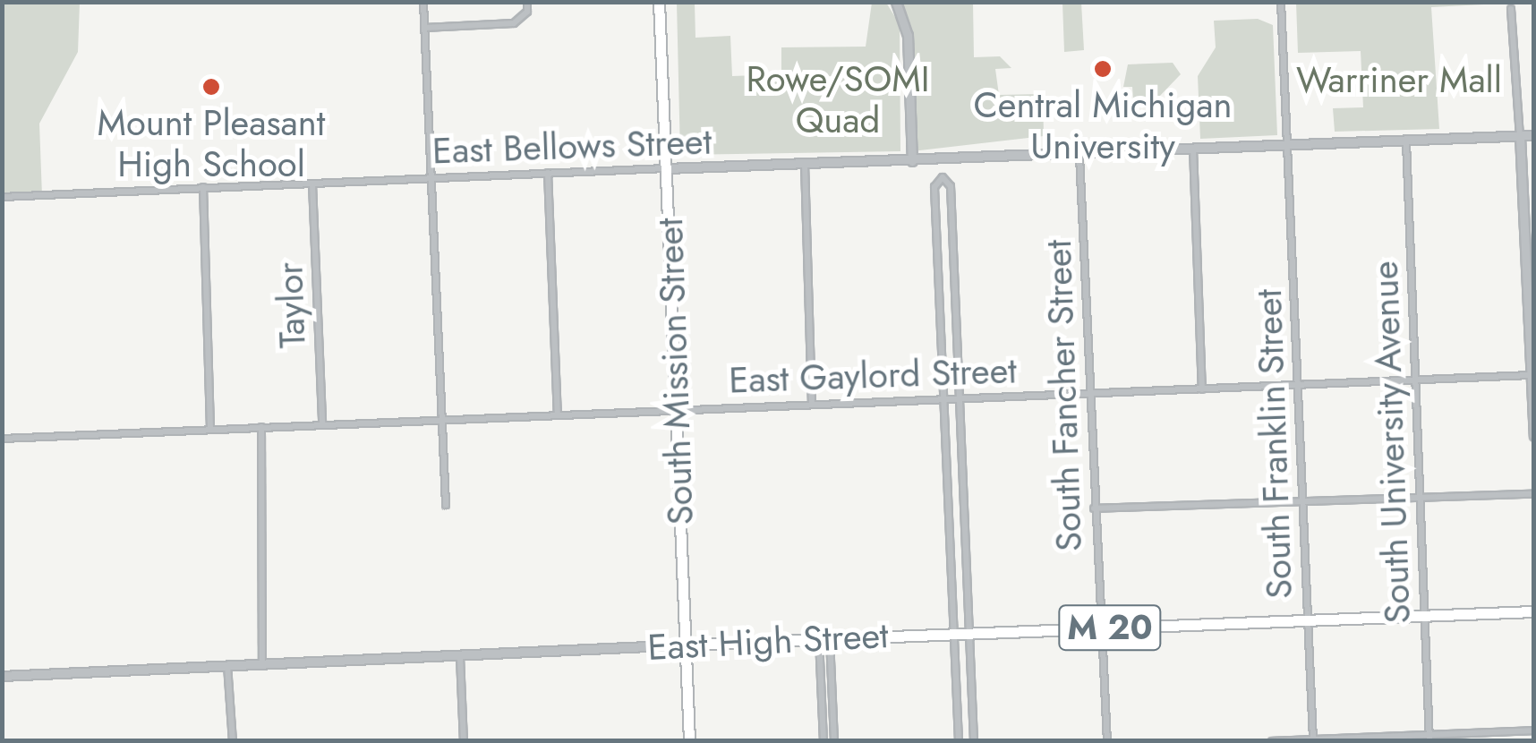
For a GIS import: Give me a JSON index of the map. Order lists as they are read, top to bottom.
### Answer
{
  "streets": {
    "main road": ["South Mission Street", "M 20", "East High Street"],
    "street": [
      "East Bellows Street",
      "Taylor",
      "East Gaylord Street",
      "South Fancher Street",
      "South University Avenue",
      "South Franklin Street"
    ]
  },
  "crossings": [
    ["East Bellows Street", "Taylor"],
    ["East Bellows Street", "South Mission Street"],
    ["East Bellows Street", "South Fancher Street"],
    ["East Bellows Street", "South University Avenue"],
    ["East Bellows Street", "South Franklin Street"],
    ["Taylor", "East Gaylord Street"],
    ["South Mission Street", "East Gaylord Street"],
    ["South Mission Street", "East High Street"],
    ["East Gaylord Street", "South Fancher Street"],
    ["East Gaylord Street", "South University Avenue"],
    ["East Gaylord Street", "South Franklin Street"],
    ["South Fancher Street", "East High Street"],
    ["South University Avenue", "East High Street"],
    ["South Franklin Street", "East High Street"]
  ],
  "parks": ["Rowe/SOMI Quad", "Warriner Mall"],
  "places": ["Central Michigan University", "Mount Pleasant High School"]
}
